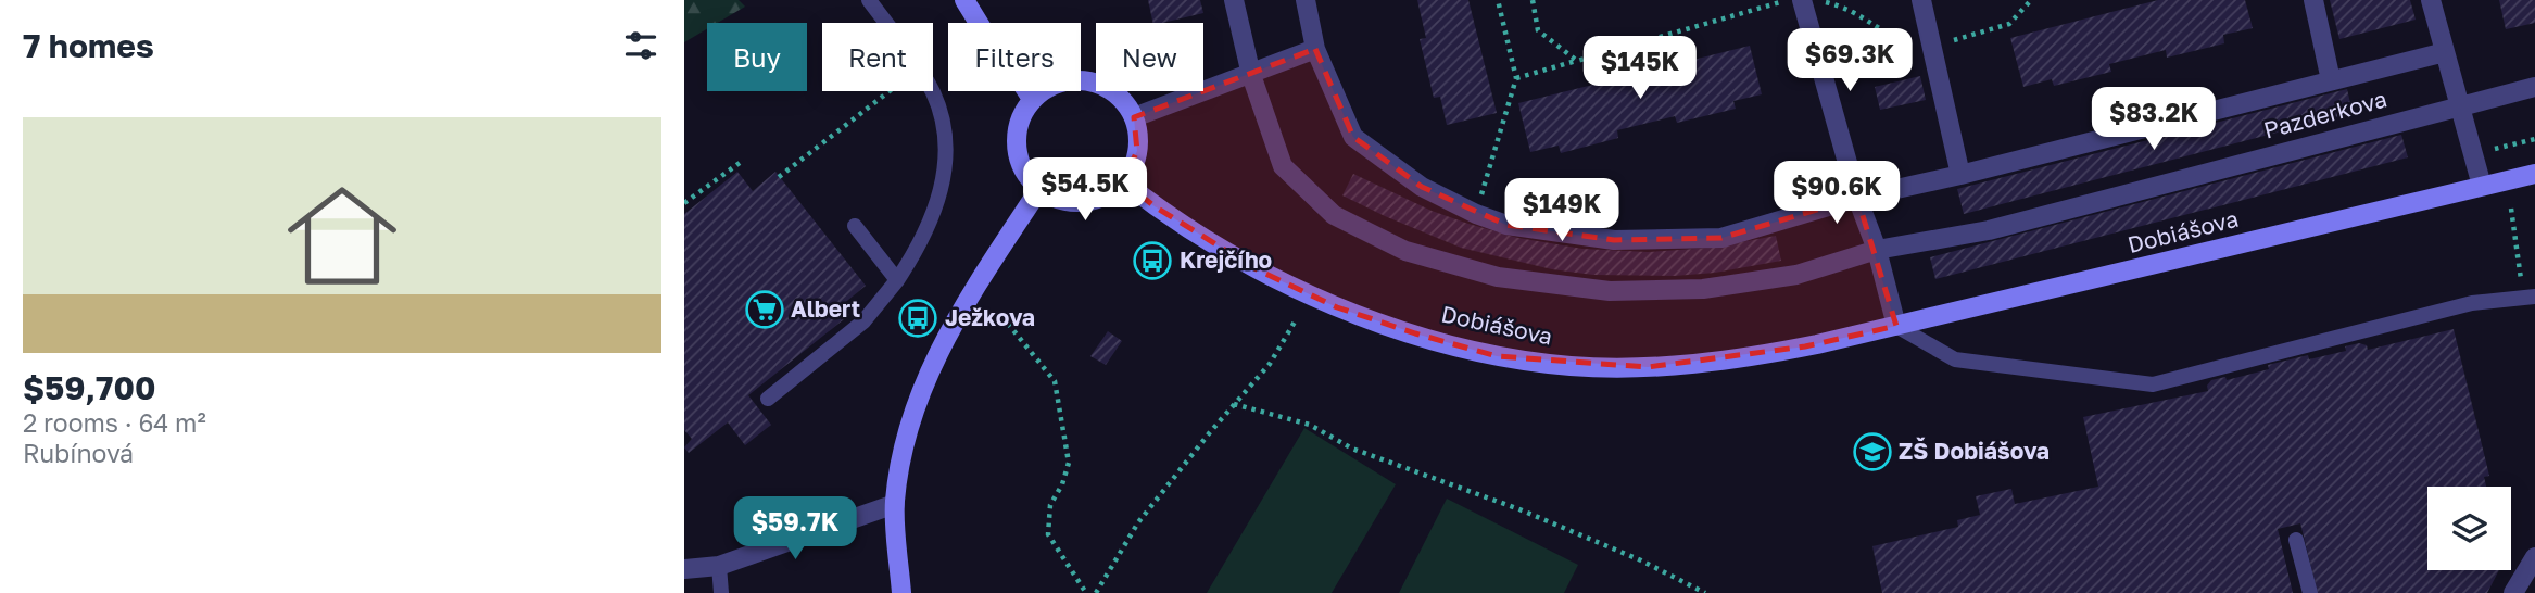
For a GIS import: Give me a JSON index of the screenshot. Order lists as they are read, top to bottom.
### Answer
{
  "streets": {
    "street": ["Pazderkova", "Dobiášova"]
  },
  "places": {
    "bus stop": ["Krejčího", "Ježkova"],
    "supermarket": ["Albert"],
    "school or university": ["ZŠ Dobiášova"]
  },
  "page": {
    "heading": "7 homes",
    "chip": [
      "Buy",
      "Rent",
      "Filters",
      "New"
    ],
    "price": [
      "$69.3K",
      "$145K",
      "$83.2K",
      "$54.5K",
      "$90.6K",
      "$149K",
      "$59.7K"
    ],
    "list": [
      {
        "name": "$59,700",
        "note": "2 rooms · 64 m² · Rubínová"
      }
    ]
  }
}
